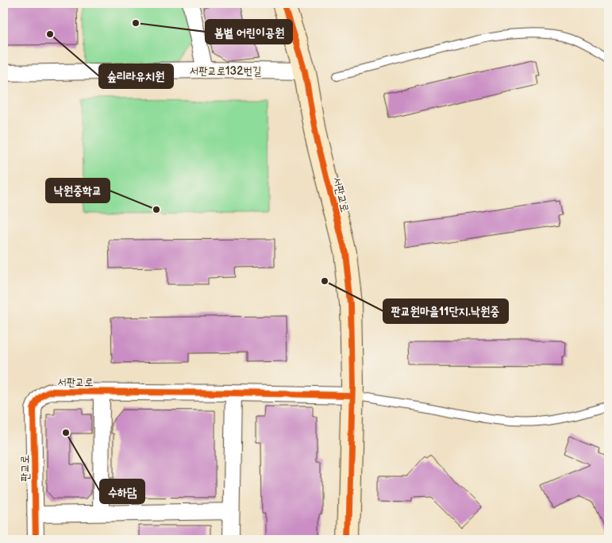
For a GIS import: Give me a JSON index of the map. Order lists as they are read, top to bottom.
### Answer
{
  "streets": {
    "street": ["서판교로132번길", "서판교로", "판교로"]
  },
  "crossings": [
    ["서판교로132번길", "서판교로"],
    ["서판교로", "판교로"]
  ],
  "places": [
    "봄볕 어린이공원",
    "숲리라유치원",
    "낙원중학교",
    "판교원마을11단지.낙원중",
    "수하담"
  ]
}
